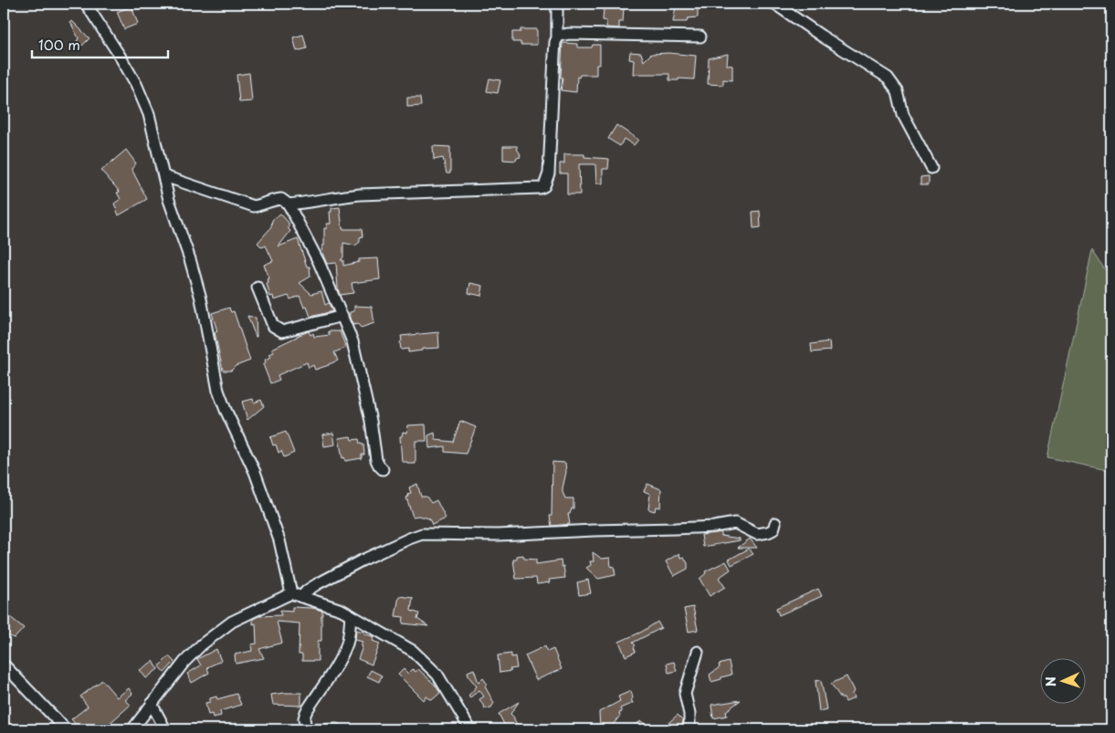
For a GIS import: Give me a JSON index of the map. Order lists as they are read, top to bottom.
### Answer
{
  "scale_bar": "100 m",
  "north": "left"
}
